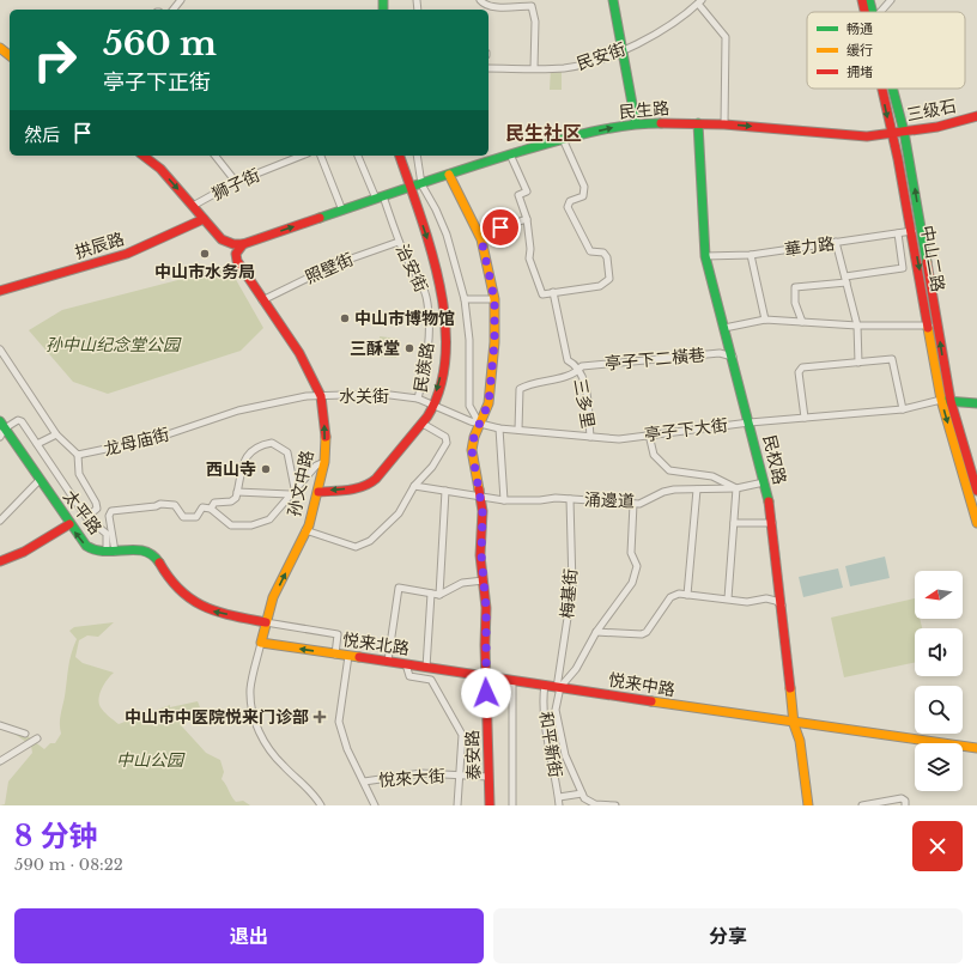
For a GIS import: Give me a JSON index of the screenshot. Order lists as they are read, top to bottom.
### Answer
{
  "streets": {
    "street": [
      "民安街",
      "民生路",
      "三级石",
      "狮子街",
      "拱辰路",
      "華力路",
      "中山二路",
      "照壁街",
      "治安街",
      "亭子下二橫巷",
      "民族路",
      "水关街",
      "三多里",
      "亭子下大街",
      "龙母庙街",
      "民权路",
      "孙文中路",
      "涌邊道",
      "太平路",
      "梅基街",
      "悦来北路",
      "悦来中路",
      "和平新街",
      "泰安路",
      "悅來大街"
    ]
  },
  "crossings": [
    ["民生路", "三级石"],
    ["民生路", "中山二路"],
    ["民生路", "治安街"],
    ["民生路", "民族路"],
    ["民生路", "民权路"],
    ["民生路", "孙文中路"],
    ["民生路", "泰安路"],
    ["三级石", "中山二路"],
    ["華力路", "中山二路"],
    ["華力路", "民权路"],
    ["中山二路", "亭子下大街"],
    ["照壁街", "治安街"],
    ["照壁街", "孙文中路"],
    ["治安街", "水关街"],
    ["亭子下二橫巷", "三多里"],
    ["亭子下二橫巷", "亭子下大街"],
    ["亭子下二橫巷", "民权路"],
    ["民族路", "水关街"],
    ["民族路", "亭子下大街"],
    ["民族路", "孙文中路"],
    ["水关街", "亭子下大街"],
    ["水关街", "龙母庙街"],
    ["水关街", "孙文中路"],
    ["三多里", "亭子下大街"],
    ["亭子下大街", "民权路"],
    ["亭子下大街", "泰安路"],
    ["龙母庙街", "孙文中路"],
    ["民权路", "涌邊道"],
    ["民权路", "悦来中路"],
    ["孙文中路", "太平路"],
    ["孙文中路", "悦来北路"],
    ["涌邊道", "梅基街"],
    ["涌邊道", "泰安路"],
    ["梅基街", "悦来中路"],
    ["悦来北路", "悦来中路"],
    ["悦来北路", "泰安路"],
    ["悦来中路", "和平新街"],
    ["悦来中路", "泰安路"],
    ["泰安路", "悅來大街"]
  ],
  "one_way": ["民生路", "孙文中路", "太平路"],
  "districts": ["民生社区"],
  "parks": ["孙中山纪念堂公园", "中山公园"],
  "places": {
    "other": [
      "中山市水务局",
      "中山市博物馆",
      "三酥堂",
      "西山寺"
    ],
    "health": ["中山市中医院悦来门诊部"]
  },
  "legend": ["畅通", "缓行", "拥堵"],
  "north": "left",
  "page": {
    "turn": ["560 m", "亭子下正街"],
    "then": "然后",
    "heading": ["8 分钟", "590 m · 08:22"],
    "buttons": ["退出", "分享"]
  }
}
